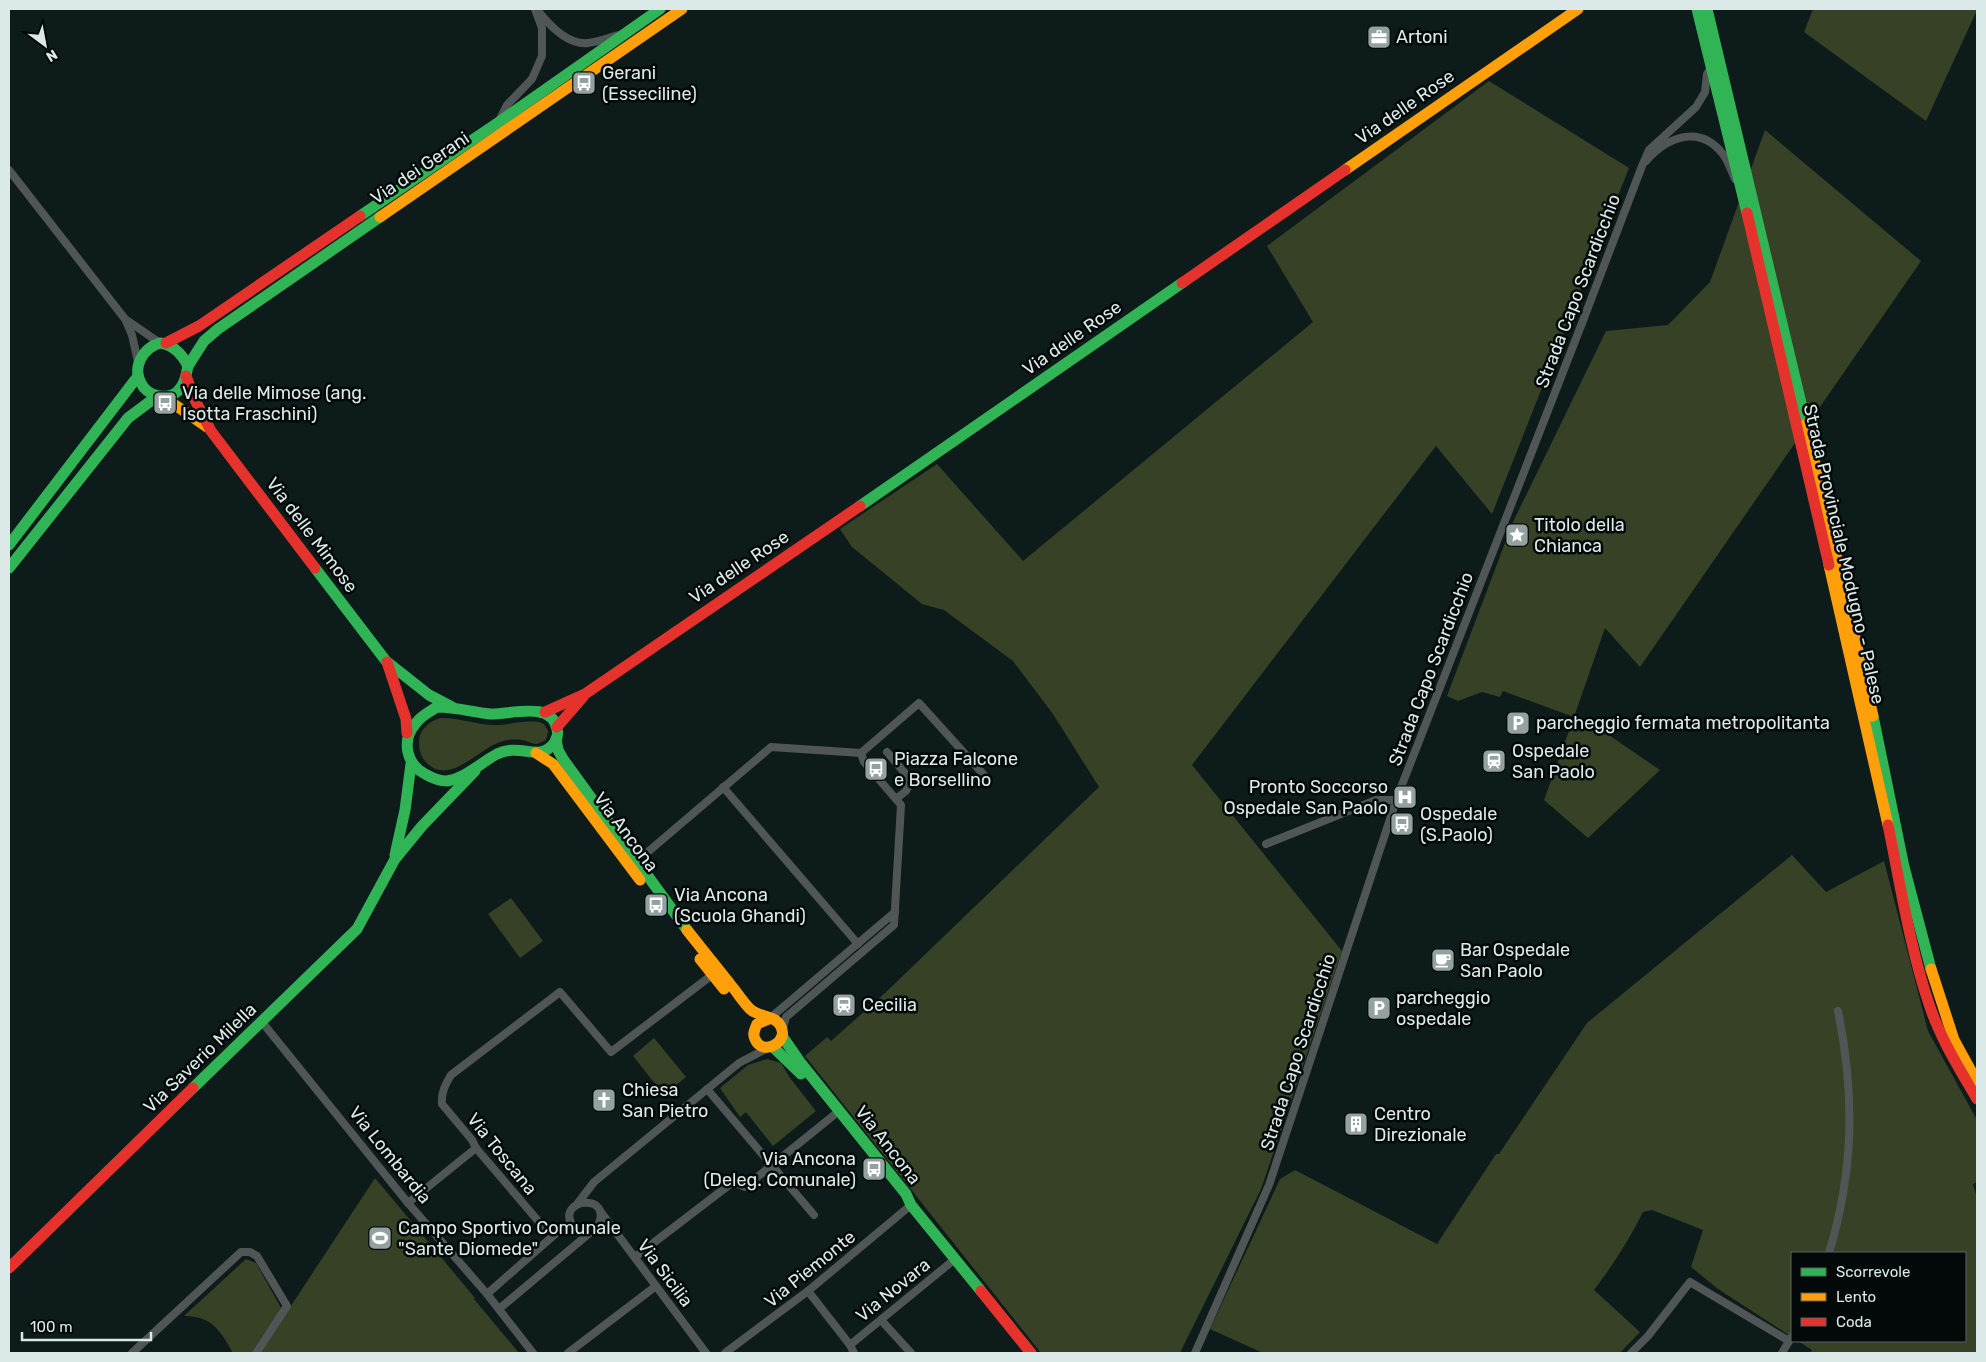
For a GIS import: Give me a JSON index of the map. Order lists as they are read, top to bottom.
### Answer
{
  "streets": {
    "street": [
      "Via delle Rose",
      "Via dei Gerani",
      "Strada Capo Scardicchio",
      "Via delle Mimose",
      "Strada Provinciale Modugno - Palese",
      "Via Ancona",
      "Via Saverio Milella",
      "Via Toscana",
      "Via Lombardia",
      "Via Piemonte",
      "Via Sicilia",
      "Via Novara"
    ]
  },
  "crossings": [
    ["Via dei Gerani", "Via delle Mimose"],
    ["Via Ancona", "Via Toscana"],
    ["Via Ancona", "Via Piemonte"],
    ["Via Saverio Milella", "Via Lombardia"],
    ["Via Toscana", "Via Sicilia"],
    ["Via Piemonte", "Via Novara"]
  ],
  "places": {
    "office": ["Artoni"],
    "bus stop": [
      "Gerani (Esseciline)",
      "Via delle Mimose (ang. Isotta Fraschini)",
      "Piazza Falcone e Borsellino",
      "Ospedale (S.Paolo)",
      "Via Ancona (Scuola Ghandi)",
      "Via Ancona (Deleg. Comunale)"
    ],
    "place": ["Titolo della Chianca"],
    "parking": ["parcheggio fermata metropolitanta", "parcheggio ospedale"],
    "station": ["Ospedale San Paolo", "Cecilia"],
    "hospital": ["Pronto Soccorso Ospedale San Paolo"],
    "cafe": ["Bar Ospedale San Paolo"],
    "church": ["Chiesa San Pietro"],
    "building": ["Centro Direzionale"],
    "sports": ["Campo Sportivo Comunale \"Sante Diomede\""]
  },
  "legend": ["Scorrevole", "Lento", "Coda"],
  "scale_bar": "100 m",
  "north": "bottom right"
}
